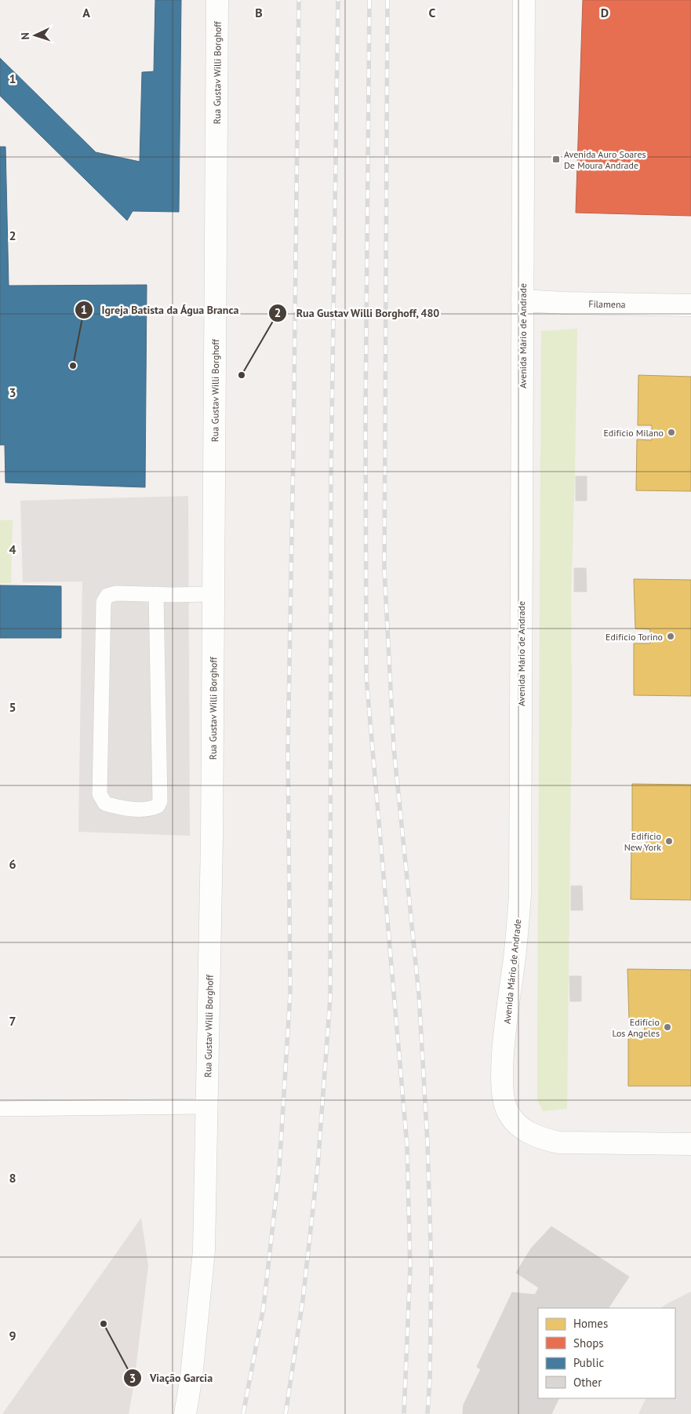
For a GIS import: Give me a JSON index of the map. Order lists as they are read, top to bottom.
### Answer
{
  "streets": {
    "street": ["Rua Gustav Willi Borghoff", "Filamena", "Avenida Mário de Andrade"]
  },
  "crossings": [
    ["Filamena", "Avenida Mário de Andrade"]
  ],
  "places": {
    "transit": ["Avenida Auro Soares De Moura Andrade"],
    "other": [
      "Igreja Batista da Água Branca",
      "Rua Gustav Willi Borghoff, 480",
      "Edifício Milano",
      "Edifício Torino",
      "Edifício New York",
      "Edifício Los Angeles",
      "Viação Garcia"
    ]
  },
  "legend": [
    "Homes",
    "Shops",
    "Public",
    "Other"
  ],
  "north": "left",
  "grid": {
    "columns": [
      "A",
      "B",
      "C",
      "D"
    ],
    "rows": [
      "1",
      "2",
      "3",
      "4",
      "5",
      "6",
      "7",
      "8",
      "9"
    ]
  }
}
